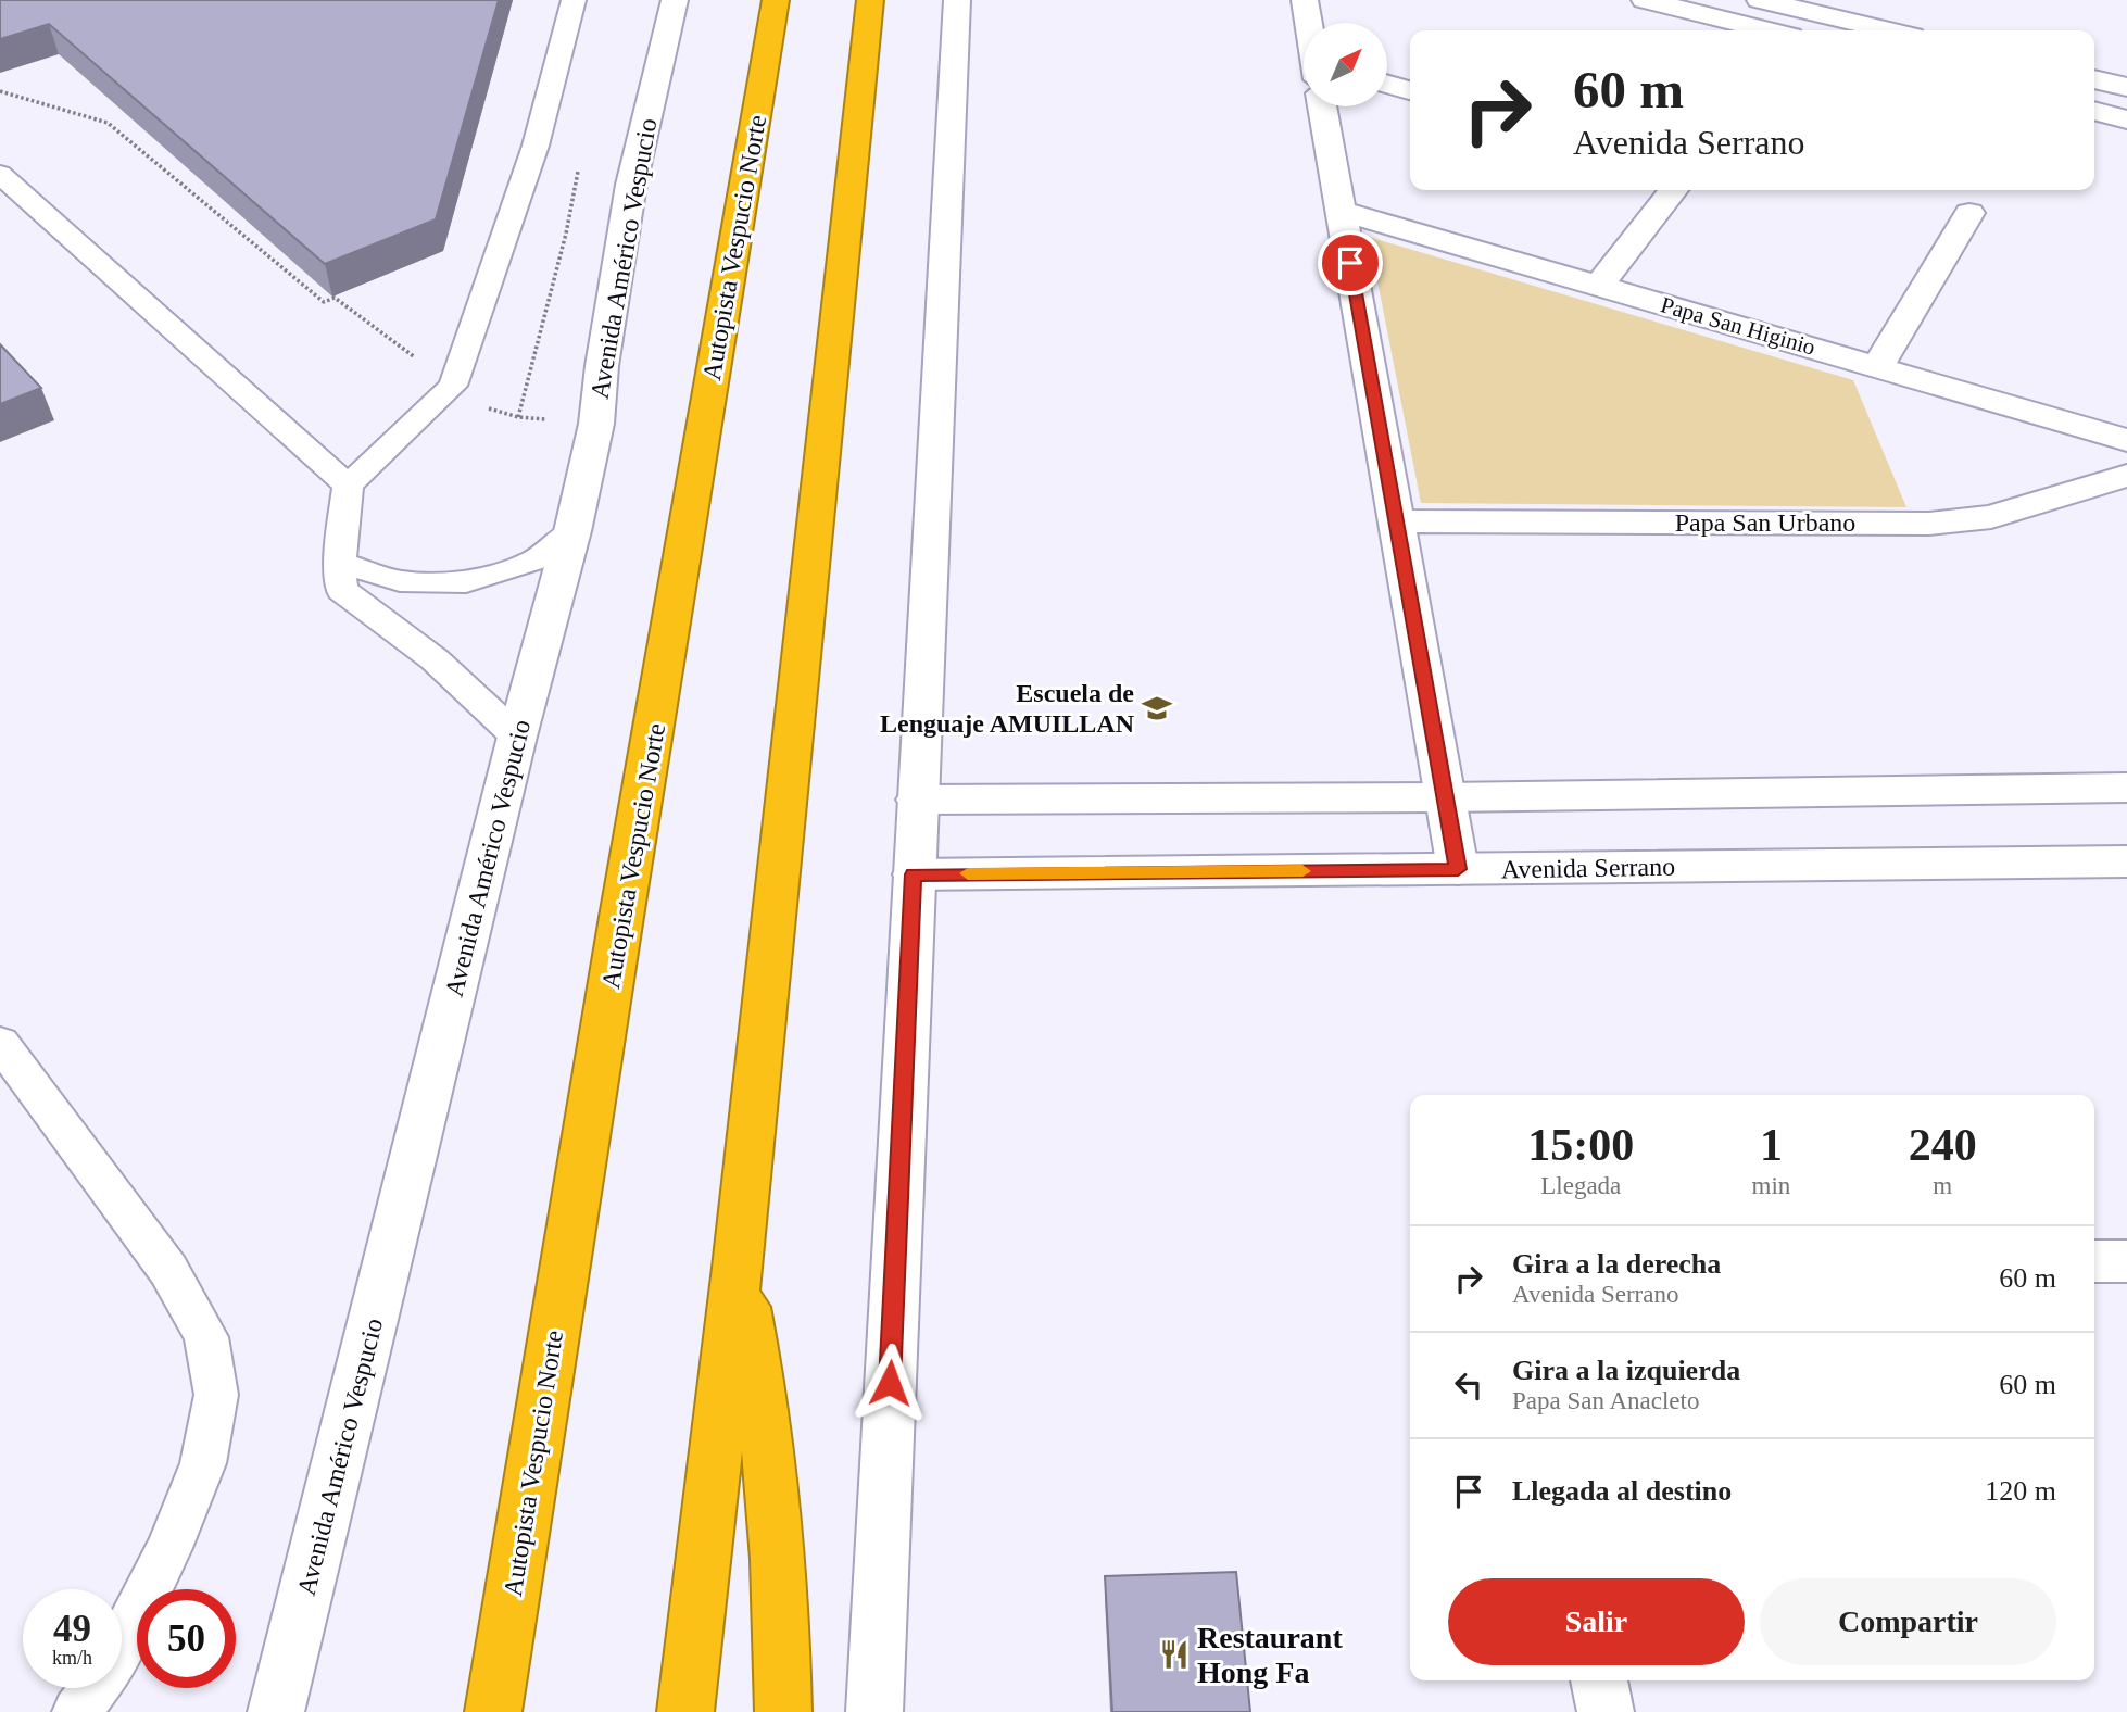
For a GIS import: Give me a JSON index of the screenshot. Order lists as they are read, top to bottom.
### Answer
{
  "streets": {
    "highway": ["Autopista Vespucio Norte"],
    "street": [
      "Avenida Américo Vespucio",
      "Papa San Higinio",
      "Papa San Urbano",
      "Avenida Serrano"
    ]
  },
  "places": {
    "school or university": ["Escuela de Lenguaje AMUILLAN"],
    "restaurant": ["Restaurant Hong Fa"]
  },
  "north": "top right",
  "page": {
    "turn": ["60 m", "Avenida Serrano"],
    "eta": [
      "15:00",
      "Llegada",
      "1",
      "min",
      "240",
      "m"
    ],
    "list": [
      {
        "name": "Gira a la derecha",
        "note": "Avenida Serrano",
        "value": "60 m"
      },
      {
        "name": "Gira a la izquierda",
        "note": "Papa San Anacleto",
        "value": "60 m"
      },
      {
        "name": "Llegada al destino",
        "value": "120 m"
      }
    ],
    "buttons": ["Salir", "Compartir"],
    "speed": "49 km/h",
    "limit": "50"
  }
}
